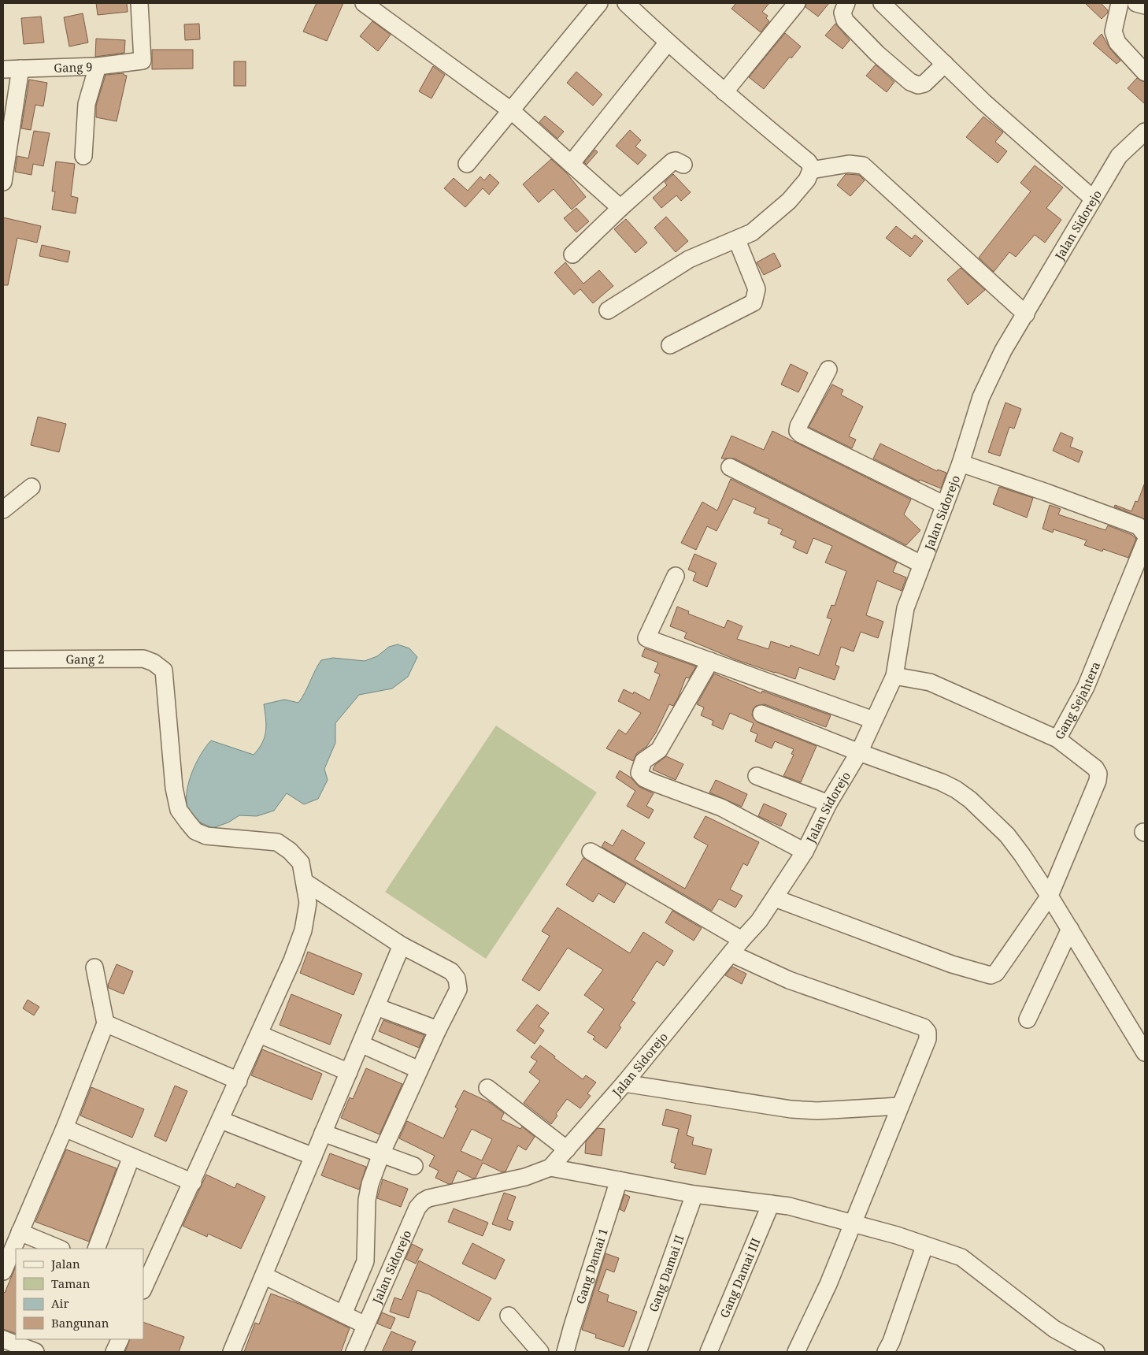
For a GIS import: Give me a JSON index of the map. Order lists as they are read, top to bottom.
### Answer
{
  "streets": {
    "street": [
      "Gang 9",
      "Jalan Sidorejo",
      "Gang 2",
      "Gang Sejahtera",
      "Gang Damai 1",
      "Gang Damai II",
      "Gang Damai III"
    ]
  },
  "crossings": [
    ["Jalan Sidorejo", "Gang Sejahtera"]
  ],
  "legend": [
    "Jalan",
    "Taman",
    "Air",
    "Bangunan"
  ]
}
